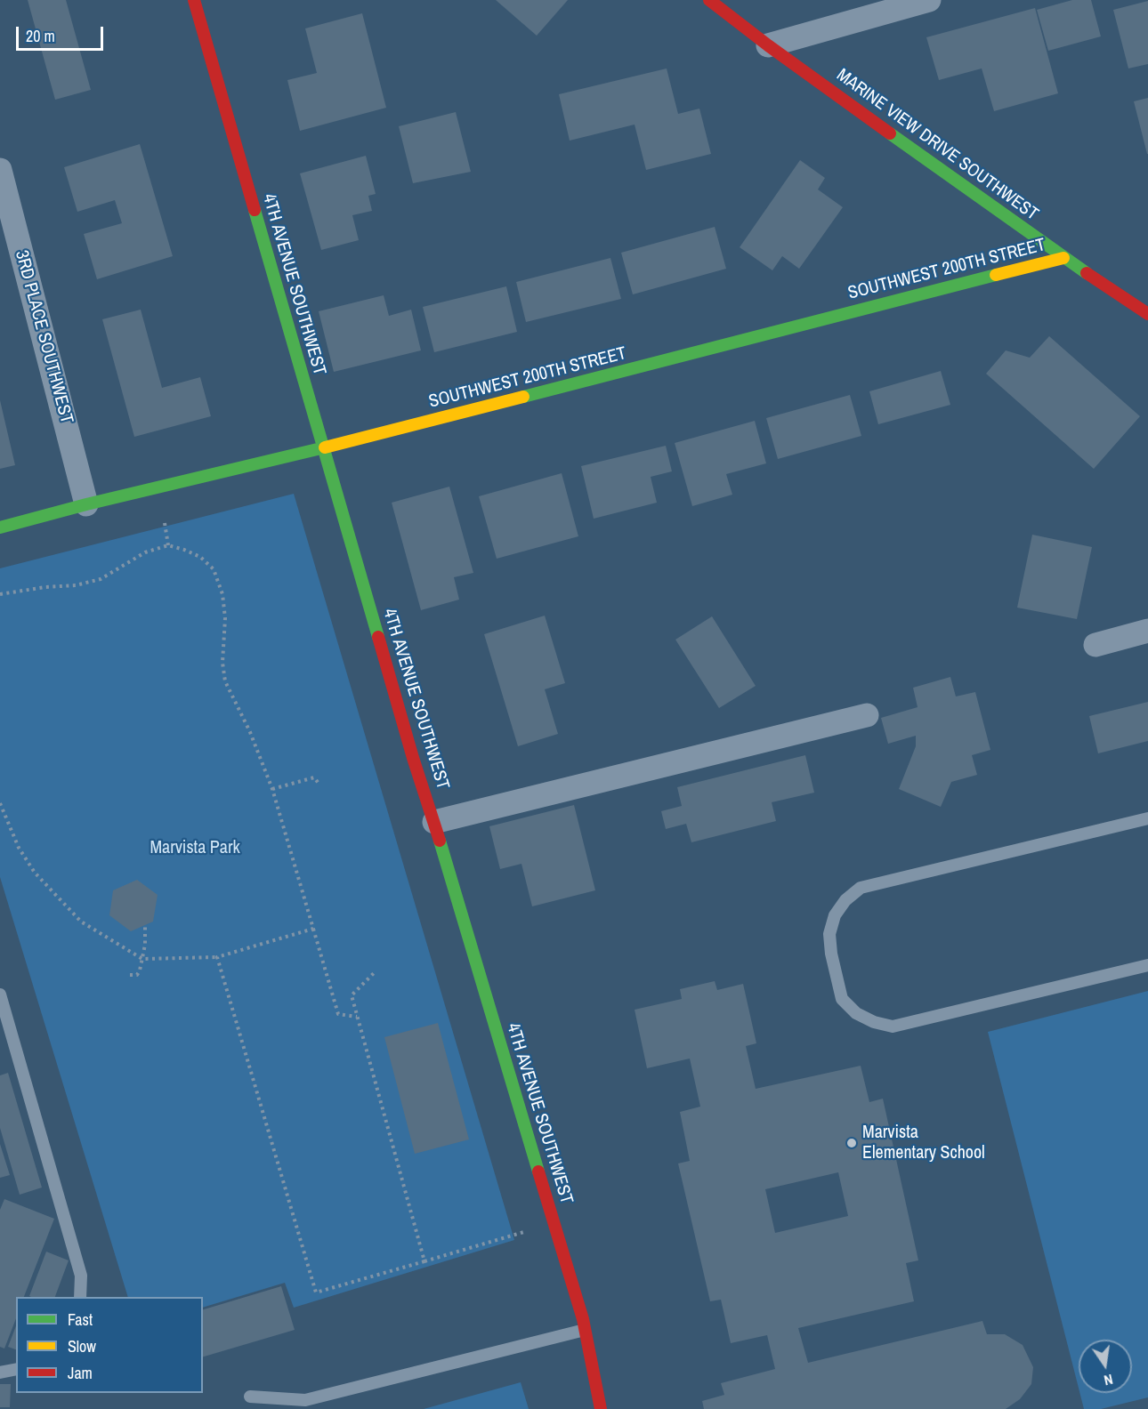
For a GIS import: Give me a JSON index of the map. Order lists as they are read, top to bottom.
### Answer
{
  "streets": {
    "street": [
      "MARINE VIEW DRIVE SOUTHWEST",
      "SOUTHWEST 200TH STREET",
      "4TH AVENUE SOUTHWEST",
      "3RD PLACE SOUTHWEST"
    ]
  },
  "crossings": [
    ["MARINE VIEW DRIVE SOUTHWEST", "SOUTHWEST 200TH STREET"],
    ["SOUTHWEST 200TH STREET", "4TH AVENUE SOUTHWEST"],
    ["SOUTHWEST 200TH STREET", "3RD PLACE SOUTHWEST"]
  ],
  "parks": ["Marvista Park"],
  "places": ["Marvista Elementary School"],
  "legend": ["Fast", "Slow", "Jam"],
  "scale_bar": "20 m",
  "north": "bottom"
}
